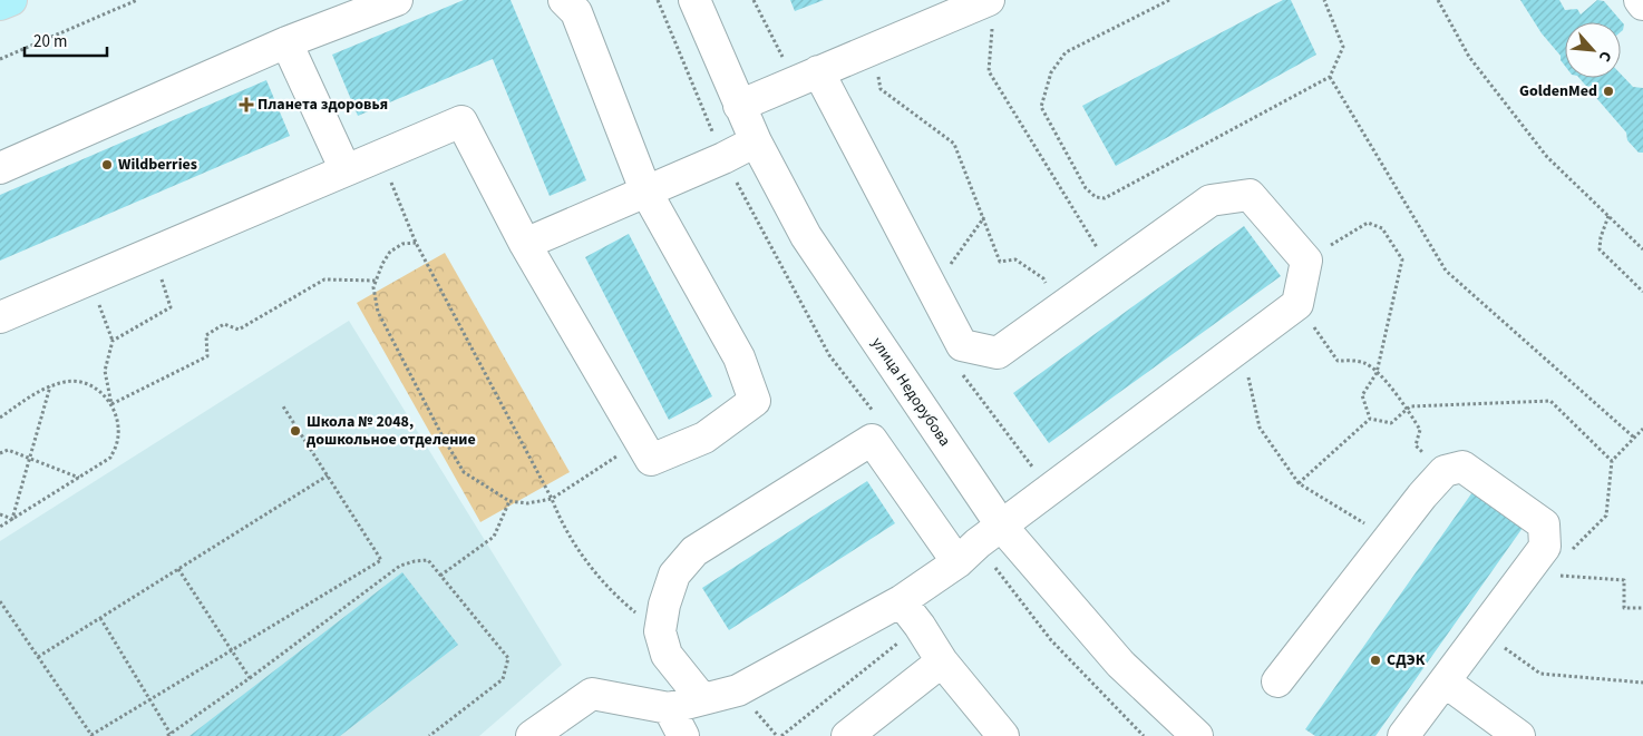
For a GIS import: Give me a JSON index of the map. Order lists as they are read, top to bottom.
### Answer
{
  "streets": {
    "street": ["улица Недорубова"]
  },
  "places": {
    "other": [
      "GoldenMed",
      "Wildberries",
      "Школа № 2048, дошкольное отделение",
      "СДЭК"
    ],
    "health": ["Планета здоровья"]
  },
  "scale_bar": "20 m",
  "north": "bottom right"
}
